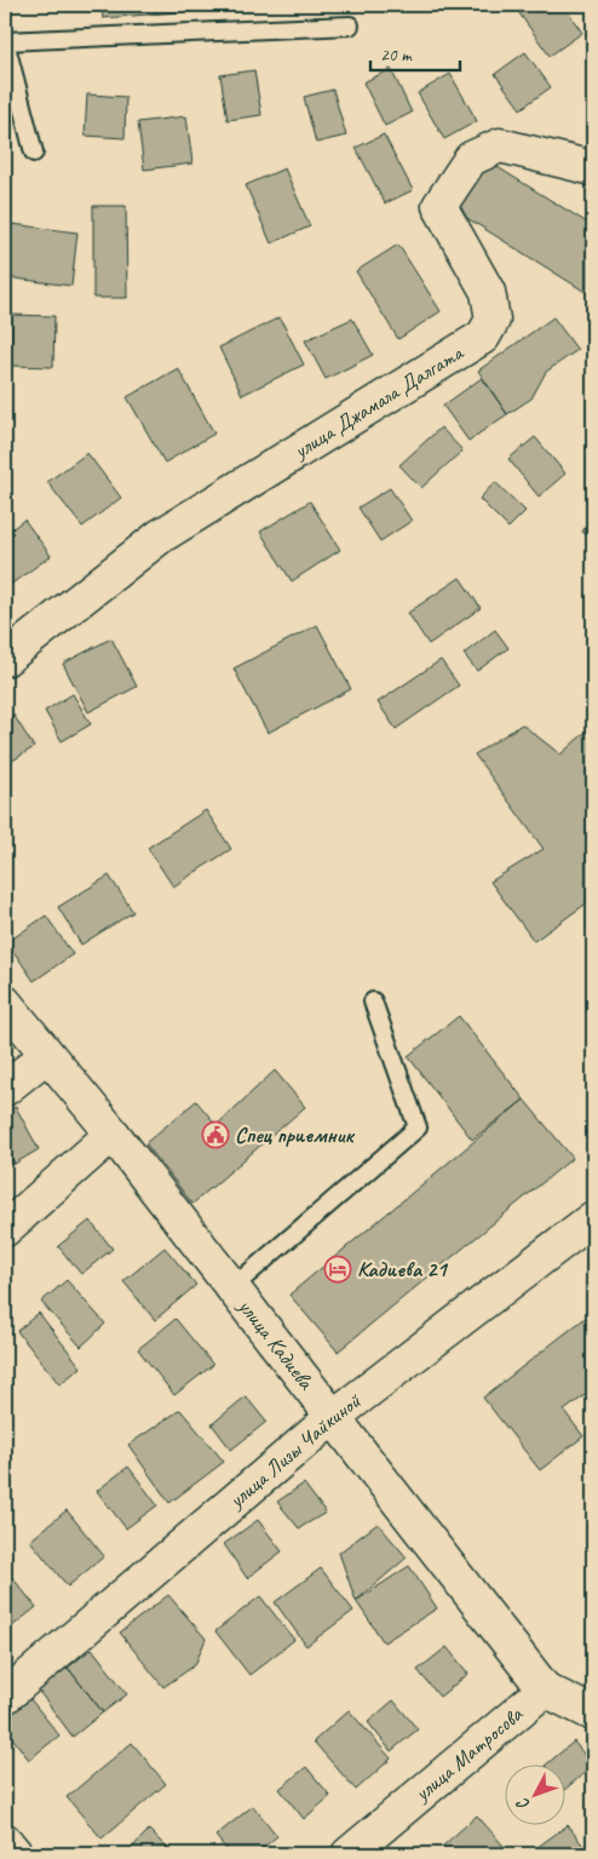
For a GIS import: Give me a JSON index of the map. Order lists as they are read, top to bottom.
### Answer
{
  "streets": {
    "street": [
      "улица Джамала Далгата",
      "улица Кадиева",
      "улица Лизы Чайкиной",
      "улица Матросова"
    ]
  },
  "crossings": [
    ["улица Кадиева", "улица Лизы Чайкиной"],
    ["улица Кадиева", "улица Матросова"]
  ],
  "places": {
    "public building": ["Спец приемник"],
    "hotel": ["Кадиева 21"]
  },
  "scale_bar": "20 m",
  "north": "bottom left"
}
